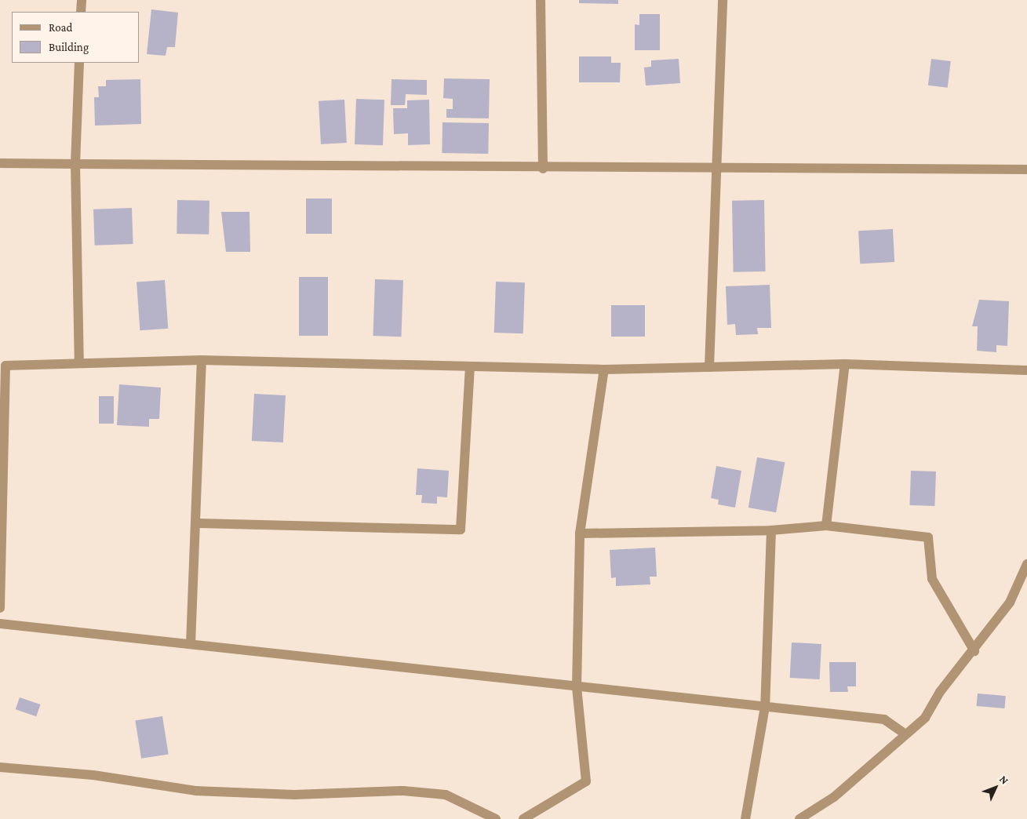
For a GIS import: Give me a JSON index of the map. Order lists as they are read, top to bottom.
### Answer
{
  "legend": ["Road", "Building"],
  "north": "top right"
}
